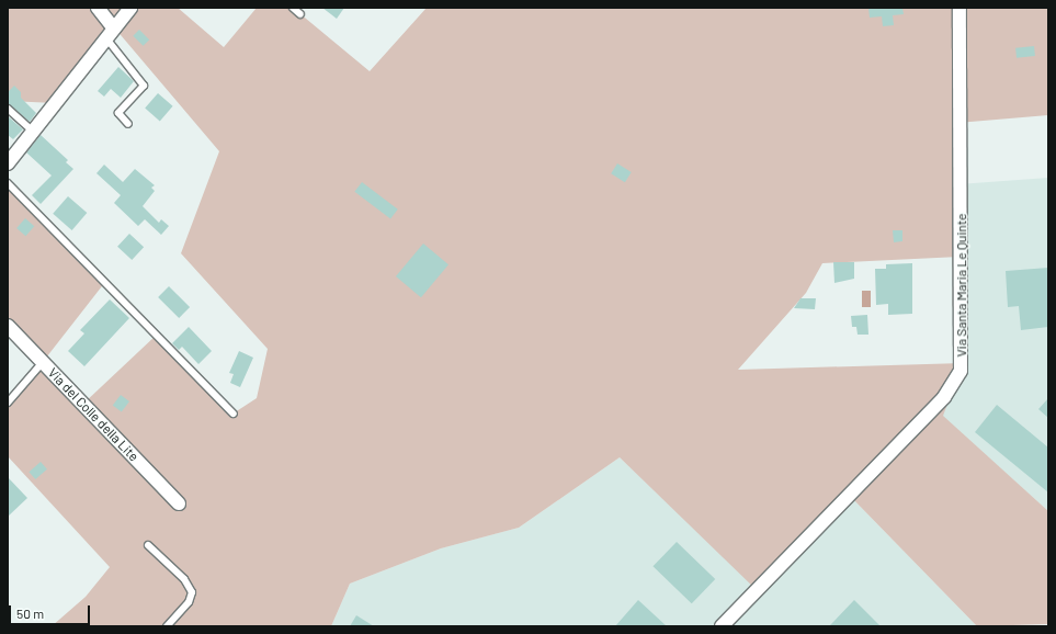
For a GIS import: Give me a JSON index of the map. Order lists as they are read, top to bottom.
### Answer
{
  "streets": {
    "street": ["Via Santa Maria Le Quinte", "Via del Colle della Lite"]
  },
  "scale_bar": "50 m"
}
